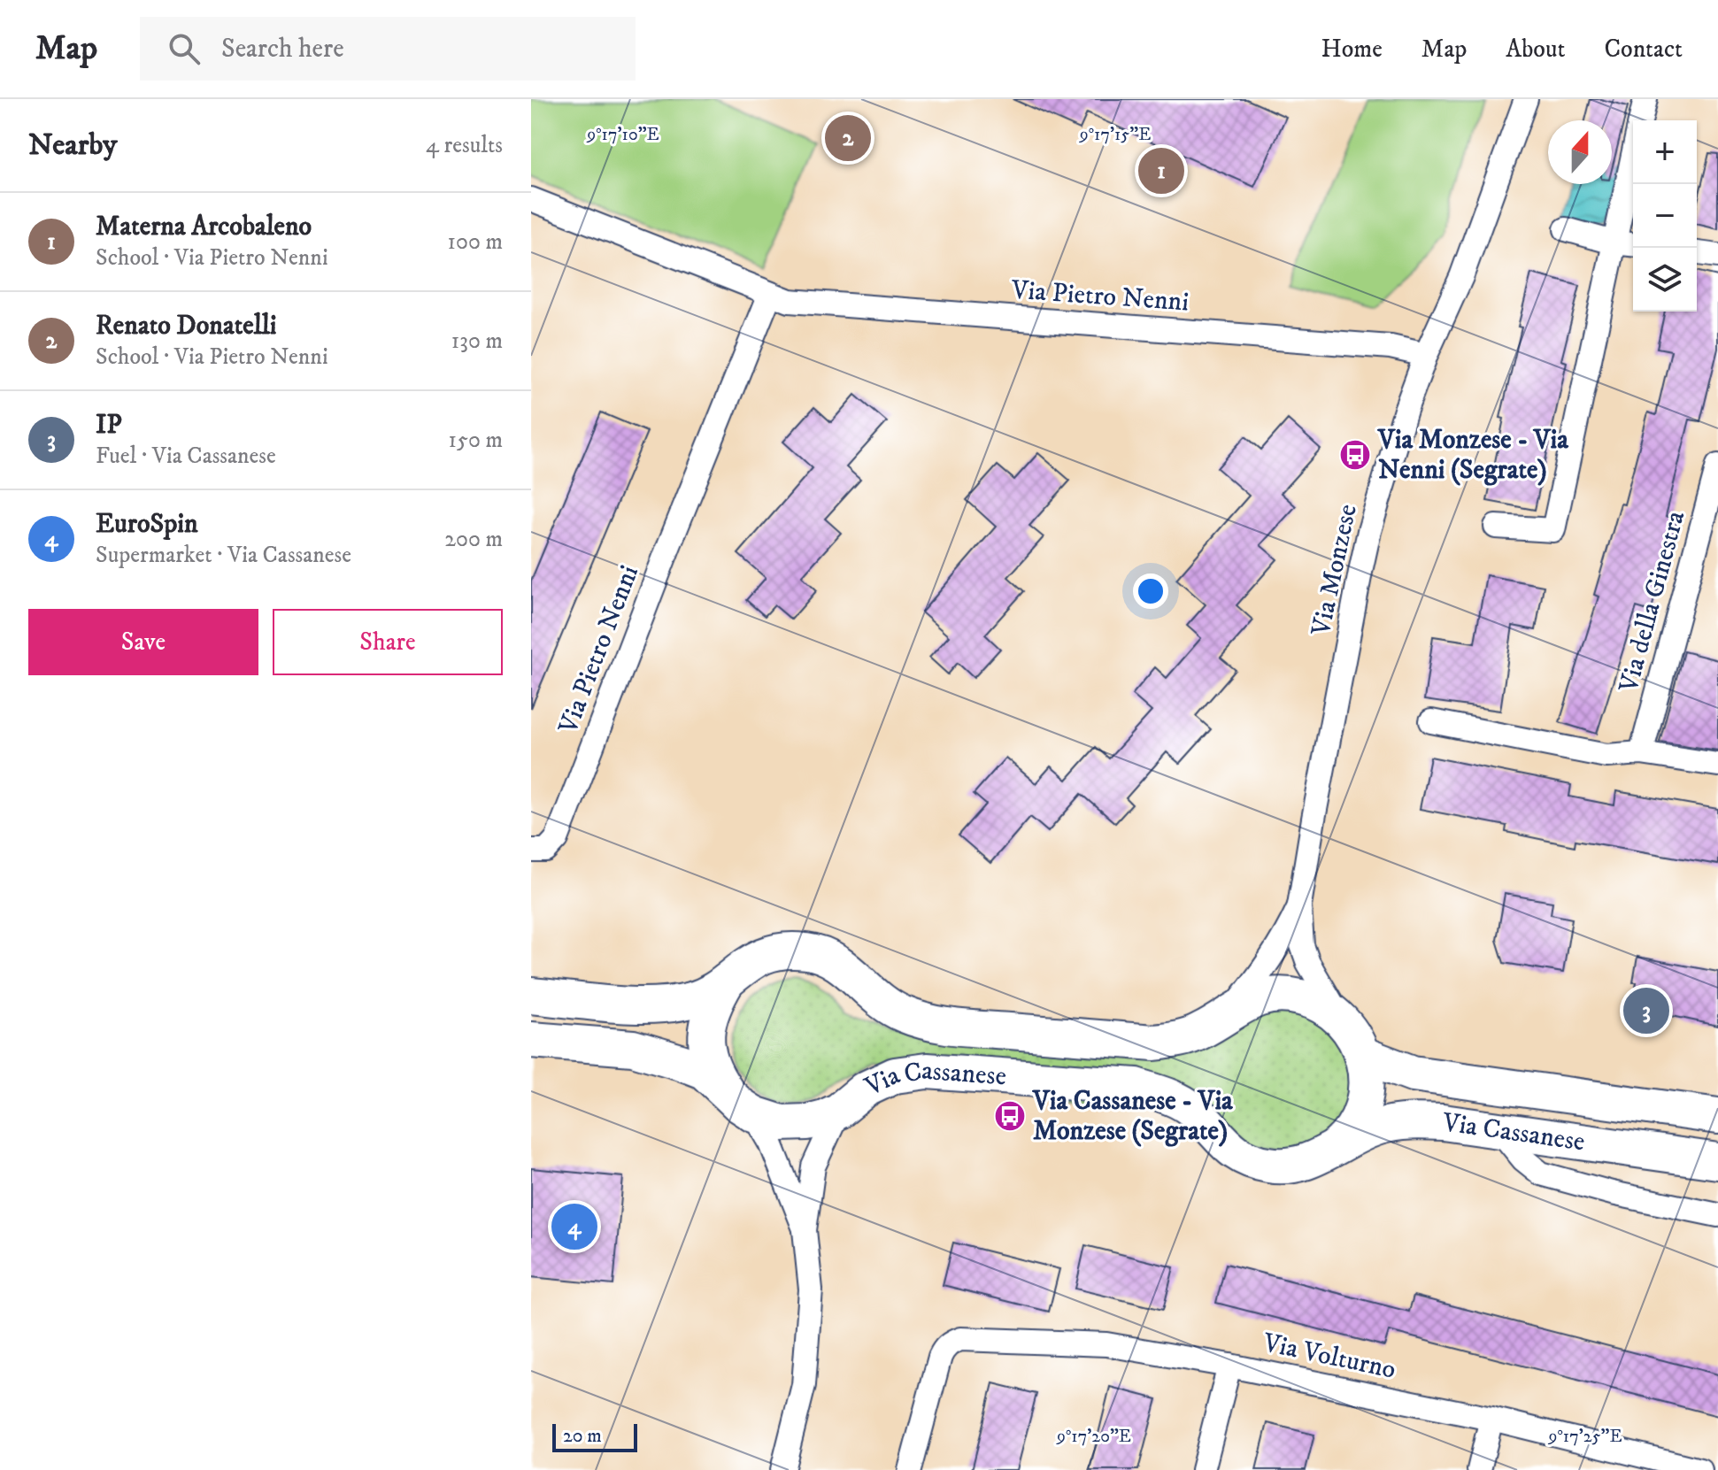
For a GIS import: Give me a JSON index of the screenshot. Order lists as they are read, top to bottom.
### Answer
{
  "streets": {
    "main road": ["Via Cassanese"],
    "street": [
      "Via Pietro Nenni",
      "Via Monzese",
      "Via della Ginestra",
      "Via Volturno"
    ]
  },
  "crossings": [
    ["Via Pietro Nenni", "Via Monzese"]
  ],
  "places": {
    "bus stop": ["Via Monzese - Via Nenni (Segrate)", "Via Cassanese - Via Monzese (Segrate)"]
  },
  "scale_bar": "20 m",
  "north": "top",
  "page": {
    "header": "Map",
    "search": "Search here",
    "nav": [
      "Home",
      "Map",
      "About",
      "Contact"
    ],
    "heading": ["Nearby", "4 results"],
    "pins": [
      "2",
      "1",
      "3",
      "4"
    ],
    "map_buttons": ["+", "−"],
    "list": [
      {
        "mark": "1",
        "name": "Materna Arcobaleno",
        "note": "School · Via Pietro Nenni",
        "value": "100 m"
      },
      {
        "mark": "2",
        "name": "Renato Donatelli",
        "note": "School · Via Pietro Nenni",
        "value": "130 m"
      },
      {
        "mark": "3",
        "name": "IP",
        "note": "Fuel · Via Cassanese",
        "value": "150 m"
      },
      {
        "mark": "4",
        "name": "EuroSpin",
        "note": "Supermarket · Via Cassanese",
        "value": "200 m"
      }
    ],
    "buttons": ["Save", "Share"],
    "scale": "20 m"
  },
  "coordinates": [
    "9°17'10\"E",
    "9°17'15\"E",
    "9°17'20\"E",
    "9°17'25\"E"
  ]
}
